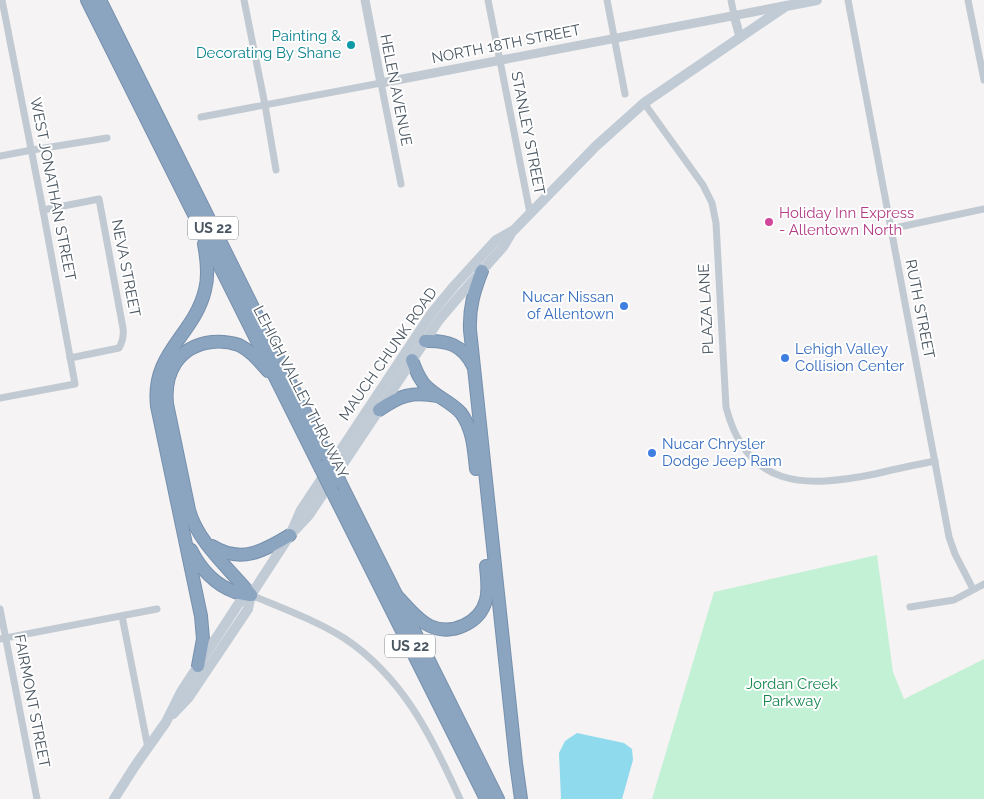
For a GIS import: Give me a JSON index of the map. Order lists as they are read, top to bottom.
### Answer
{
  "streets": {
    "highway": ["US 22", "LEHIGH VALLEY THRUWAY"],
    "main road": ["NORTH 18TH STREET", "MAUCH CHUNK ROAD"],
    "street": [
      "HELEN AVENUE",
      "STANLEY STREET",
      "WEST JONATHAN STREET",
      "NEVA STREET",
      "PLAZA LANE",
      "RUTH STREET",
      "FAIRMONT STREET"
    ]
  },
  "crossings": [
    ["NORTH 18TH STREET", "HELEN AVENUE"],
    ["NORTH 18TH STREET", "STANLEY STREET"],
    ["NORTH 18TH STREET", "MAUCH CHUNK ROAD"],
    ["STANLEY STREET", "MAUCH CHUNK ROAD"],
    ["WEST JONATHAN STREET", "NEVA STREET"],
    ["PLAZA LANE", "RUTH STREET"],
    ["PLAZA LANE", "MAUCH CHUNK ROAD"]
  ],
  "parks": ["Jordan Creek Parkway"],
  "places": [
    "Painting & Decorating By Shane",
    "Holiday Inn Express - Allentown North",
    "Nucar Nissan of Allentown",
    "Lehigh Valley Collision Center",
    "Nucar Chrysler Dodge Jeep Ram"
  ]
}
